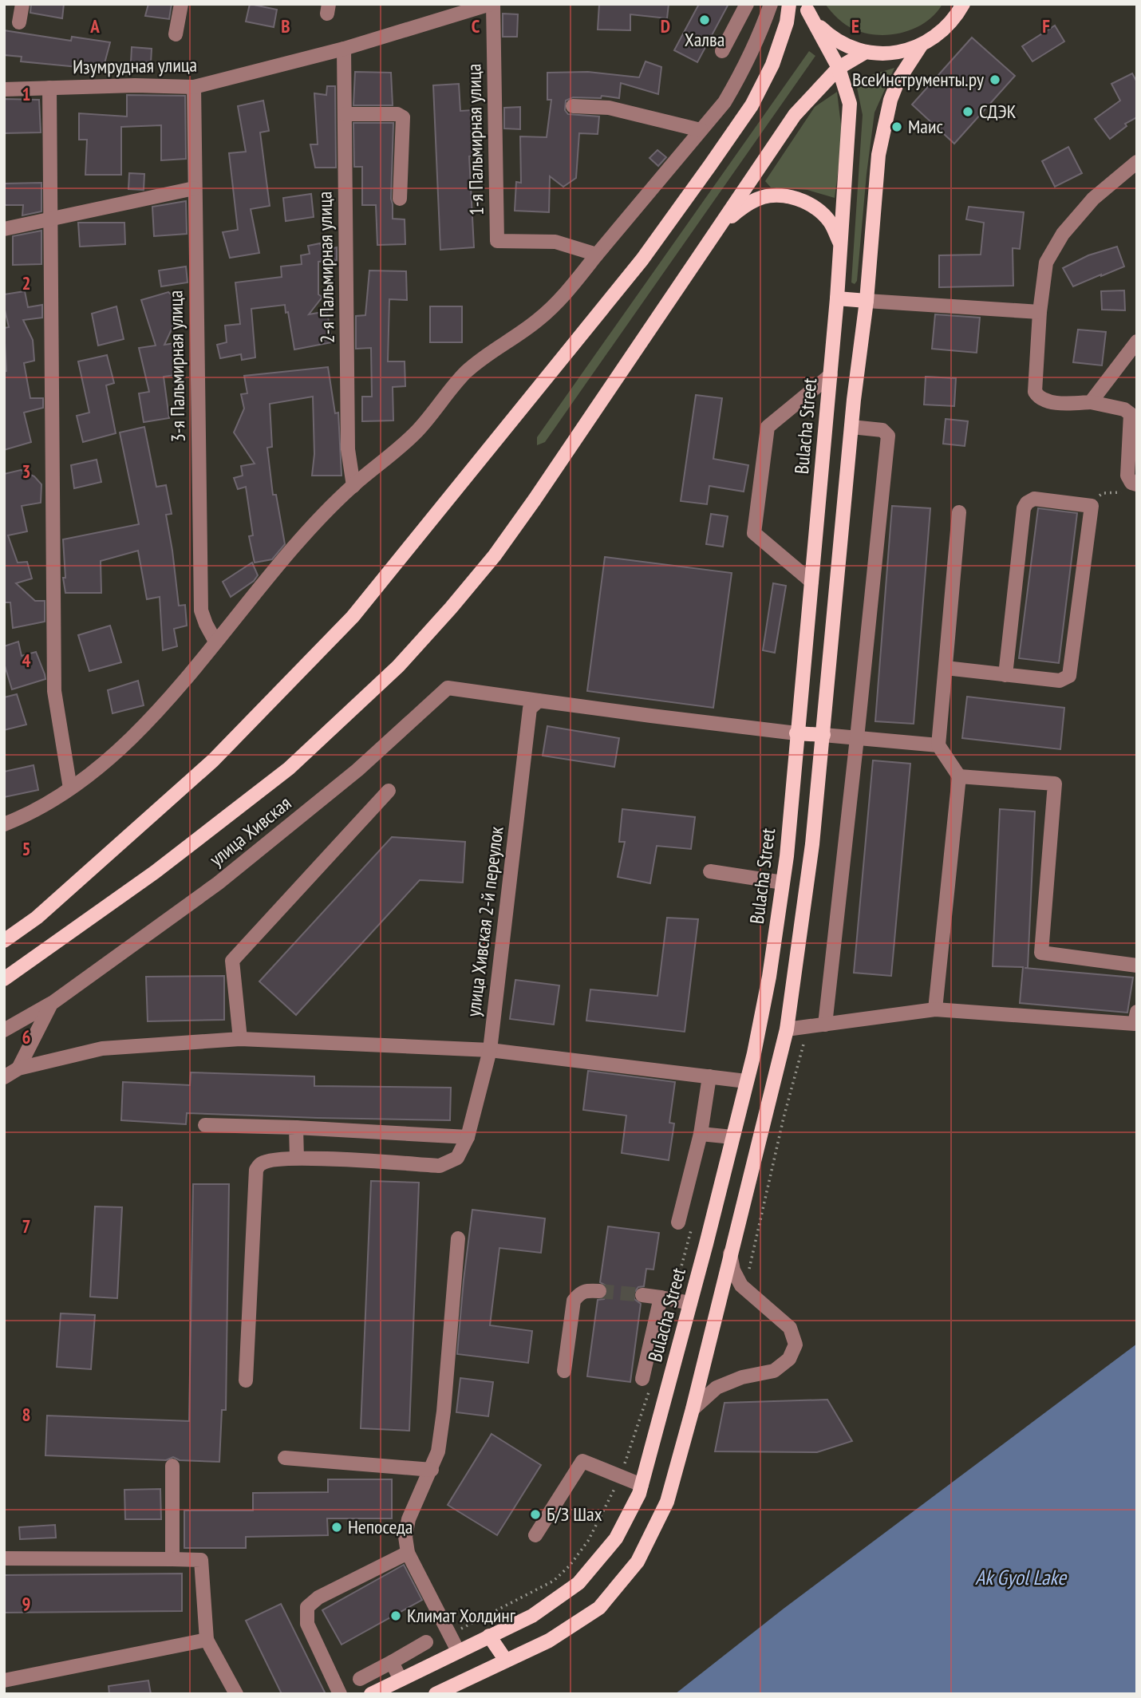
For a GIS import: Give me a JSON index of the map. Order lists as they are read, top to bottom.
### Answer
{
  "streets": {
    "main road": ["Bulacha Street"],
    "street": [
      "Изумрудная улица",
      "1-я Пальмирная улица",
      "2-я Пальмирная улица",
      "3-я Пальмирная улица",
      "улица Хивская",
      "улица Хивская 2-й переулок"
    ]
  },
  "crossings": [
    ["Изумрудная улица", "1-я Пальмирная улица"],
    ["Изумрудная улица", "2-я Пальмирная улица"],
    ["Изумрудная улица", "3-я Пальмирная улица"],
    ["Bulacha Street", "улица Хивская"],
    ["улица Хивская", "улица Хивская 2-й переулок"]
  ],
  "water": ["Ak Gyol Lake"],
  "places": [
    "Халва",
    "ВсеИнструменты.ру",
    "СДЭК",
    "Маис",
    "Б/З Шах",
    "Непоседа",
    "Климат Холдинг"
  ],
  "grid": {
    "columns": [
      "A",
      "B",
      "C",
      "D",
      "E",
      "F"
    ],
    "rows": [
      "1",
      "2",
      "3",
      "4",
      "5",
      "6",
      "7",
      "8",
      "9"
    ]
  }
}
